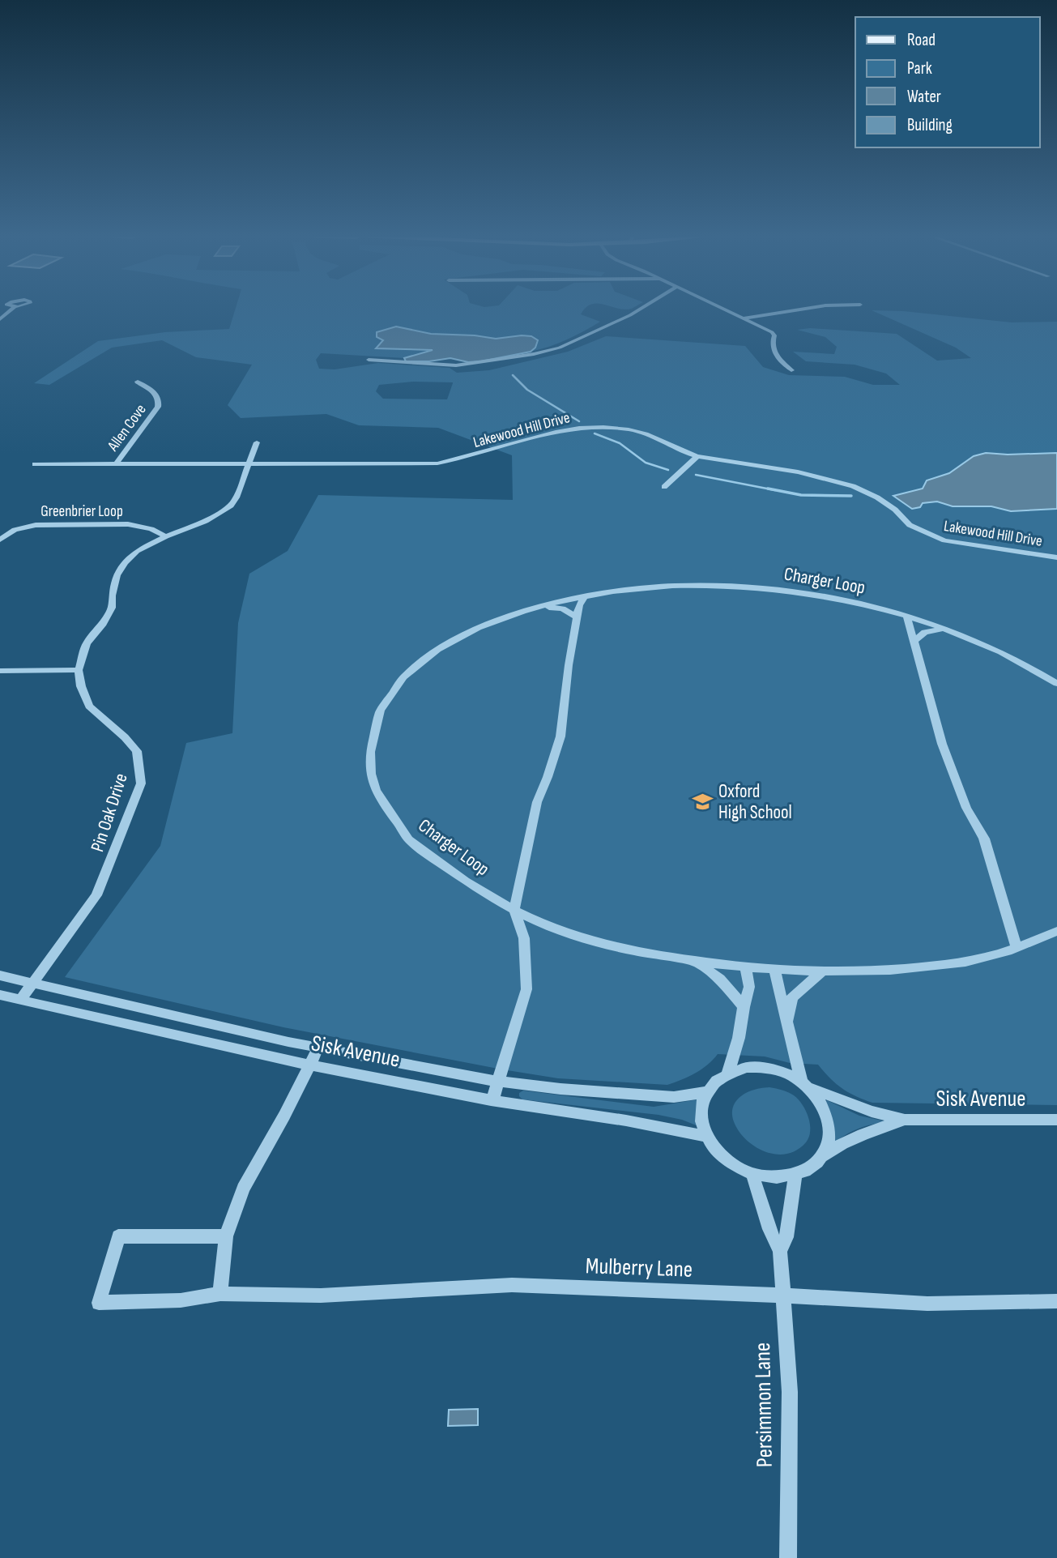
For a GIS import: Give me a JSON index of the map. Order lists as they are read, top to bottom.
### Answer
{
  "streets": {
    "street": [
      "Allen Cove",
      "Lakewood Hill Drive",
      "Greenbrier Loop",
      "Charger Loop",
      "Pin Oak Drive",
      "Sisk Avenue",
      "Mulberry Lane",
      "Persimmon Lane"
    ]
  },
  "crossings": [
    ["Allen Cove", "Lakewood Hill Drive"],
    ["Pin Oak Drive", "Sisk Avenue"],
    ["Sisk Avenue", "Persimmon Lane"],
    ["Mulberry Lane", "Persimmon Lane"]
  ],
  "places": {
    "school or university": ["Oxford High School"]
  },
  "legend": [
    "Road",
    "Park",
    "Water",
    "Building"
  ]
}
